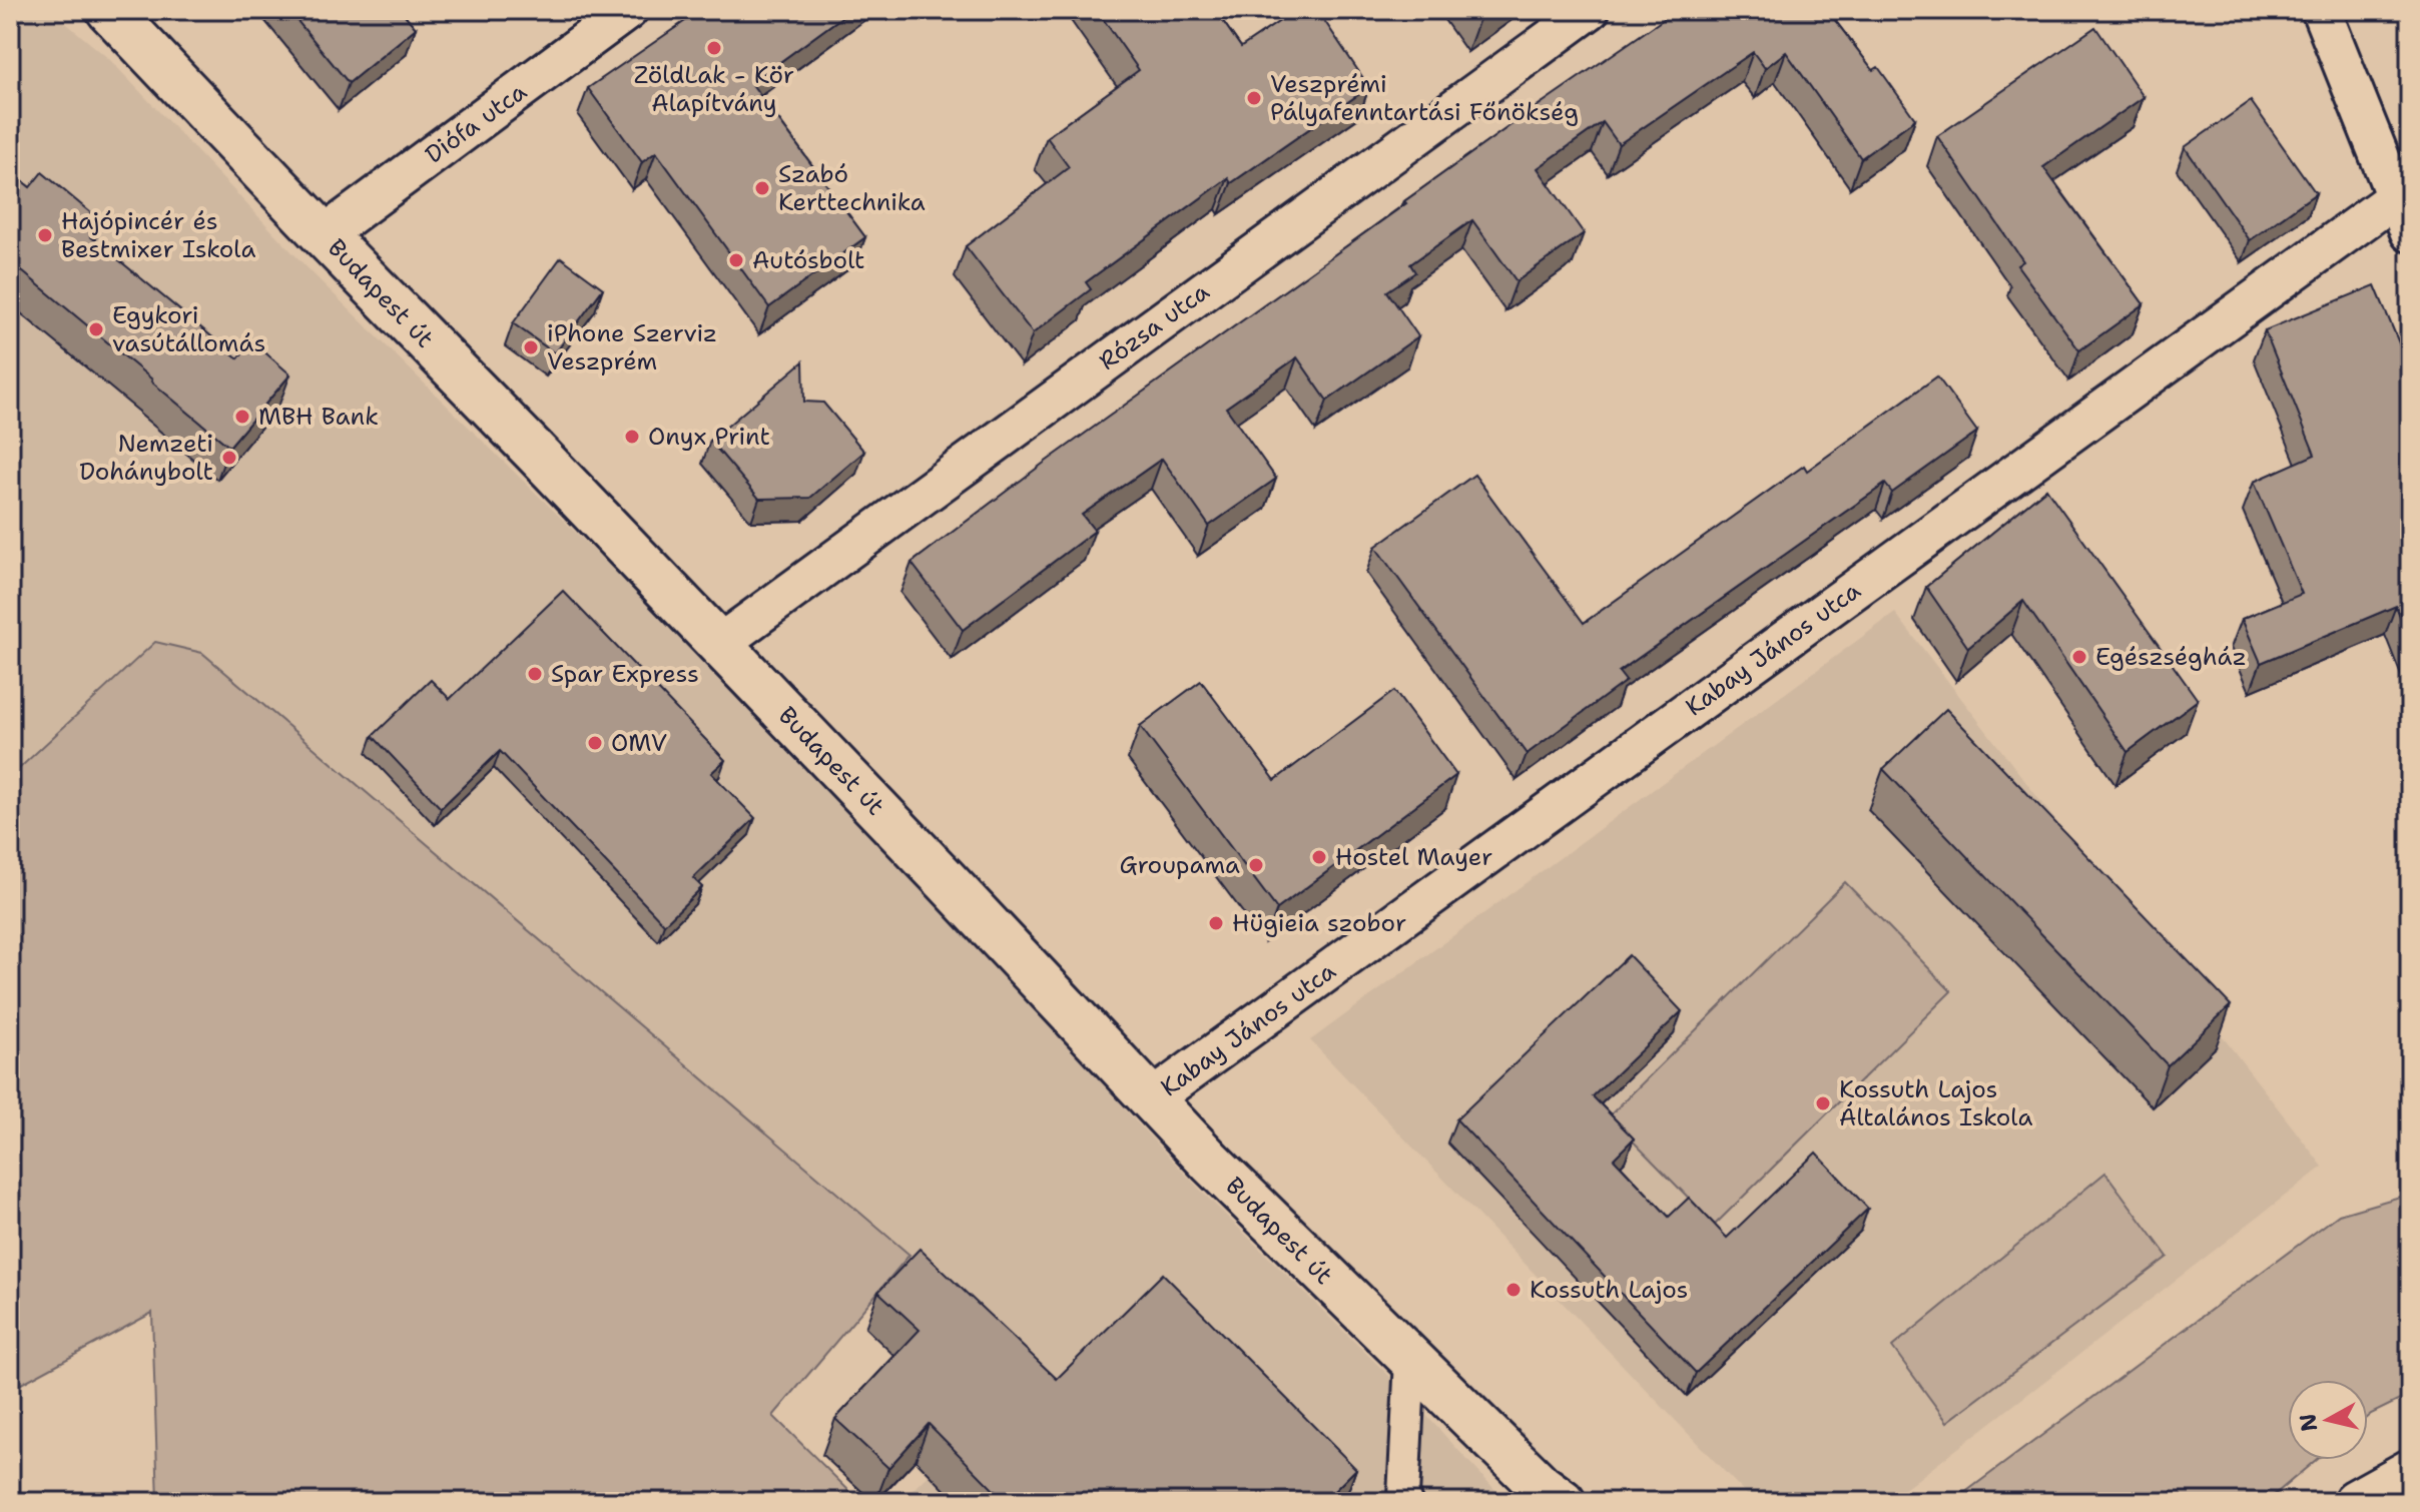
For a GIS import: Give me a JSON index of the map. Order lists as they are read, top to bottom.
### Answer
{
  "streets": {
    "main road": ["Budapest út"],
    "street": ["Diófa utca", "Rózsa utca", "Kabay János utca"]
  },
  "crossings": [
    ["Diófa utca", "Budapest út"],
    ["Budapest út", "Rózsa utca"],
    ["Budapest út", "Kabay János utca"]
  ],
  "places": [
    "ZöldLak - Kör Alapítvány",
    "Veszprémi Pályafenntartási Főnökség",
    "Szabó Kerttechnika",
    "Hajópincér és Bestmixer Iskola",
    "Autósbolt",
    "Egykori vasútállomás",
    "iPhone Szerviz Veszprém",
    "MBH Bank",
    "Onyx Print",
    "Nemzeti Dohánybolt",
    "Egészségház",
    "Spar Express",
    "OMV",
    "Hostel Mayer",
    "Groupama",
    "Hügieia szobor",
    "Kossuth Lajos Általános Iskola",
    "Kossuth Lajos"
  ],
  "north": "left"
}
